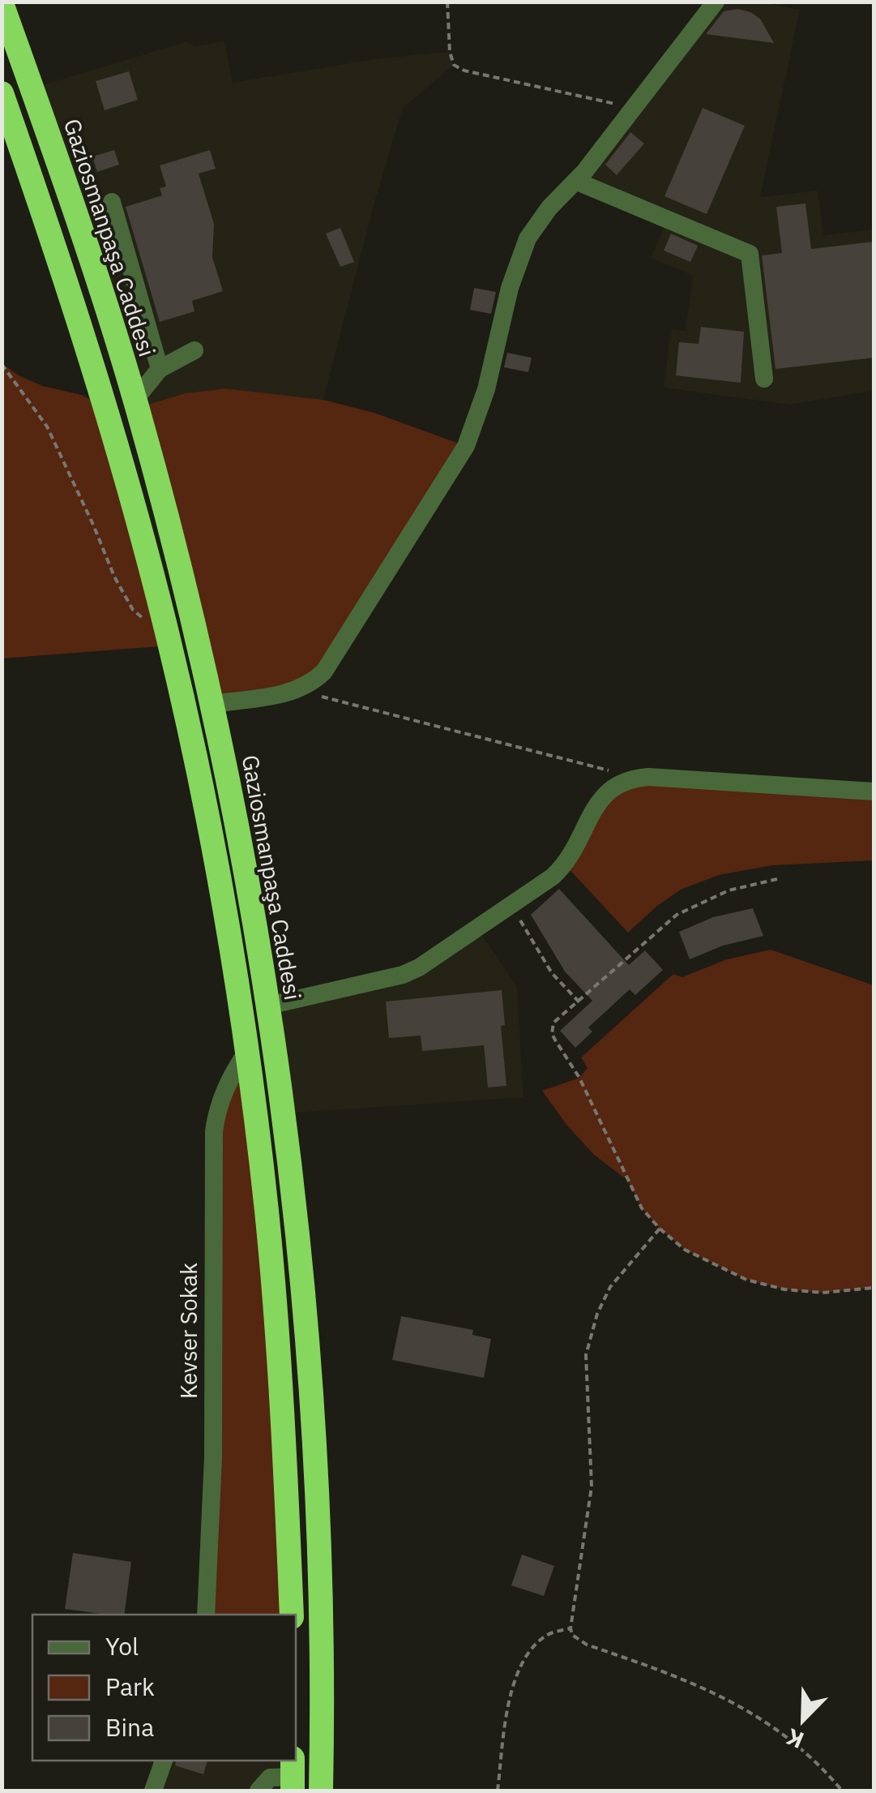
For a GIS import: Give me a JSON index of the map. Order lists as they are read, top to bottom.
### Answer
{
  "streets": {
    "highway": ["Gaziosmanpaşa Caddesi"],
    "street": ["Kevser Sokak"]
  },
  "legend": ["Yol", "Park", "Bina"],
  "north": "bottom left"
}
